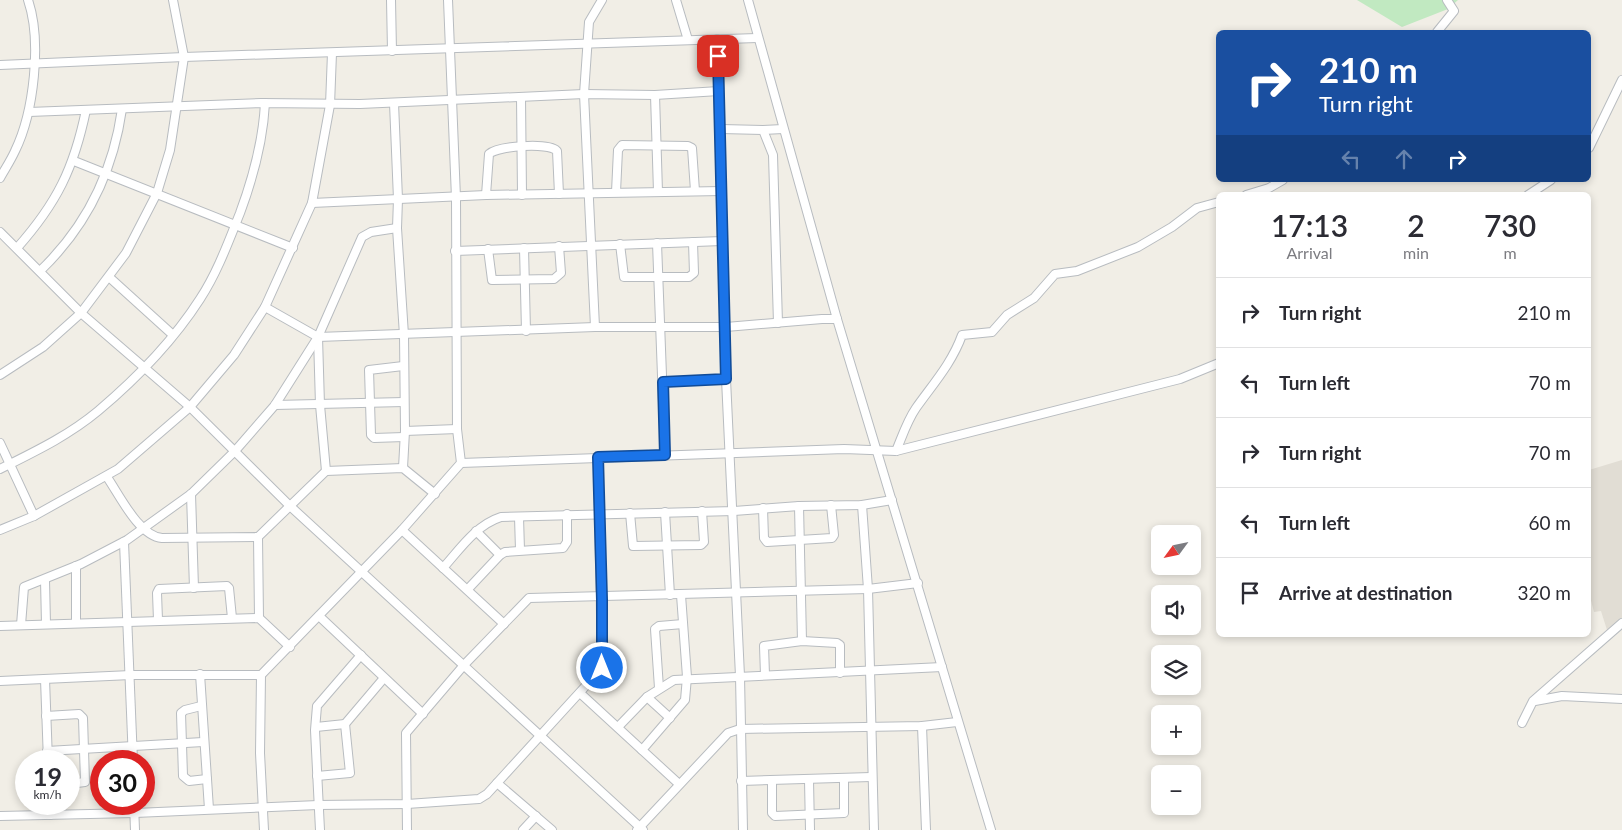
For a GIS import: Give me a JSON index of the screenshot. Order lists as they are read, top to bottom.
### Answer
{
  "north": "bottom left",
  "page": {
    "turn": ["210 m", "Turn right"],
    "eta": [
      "17:13",
      "Arrival",
      "2",
      "min",
      "730",
      "m"
    ],
    "list": [
      {
        "name": "Turn right",
        "value": "210 m"
      },
      {
        "name": "Turn left",
        "value": "70 m"
      },
      {
        "name": "Turn right",
        "value": "70 m"
      },
      {
        "name": "Turn left",
        "value": "60 m"
      },
      {
        "name": "Arrive at destination",
        "value": "320 m"
      }
    ],
    "map_buttons": ["+", "−"],
    "speed": "19 km/h",
    "limit": "30"
  }
}
